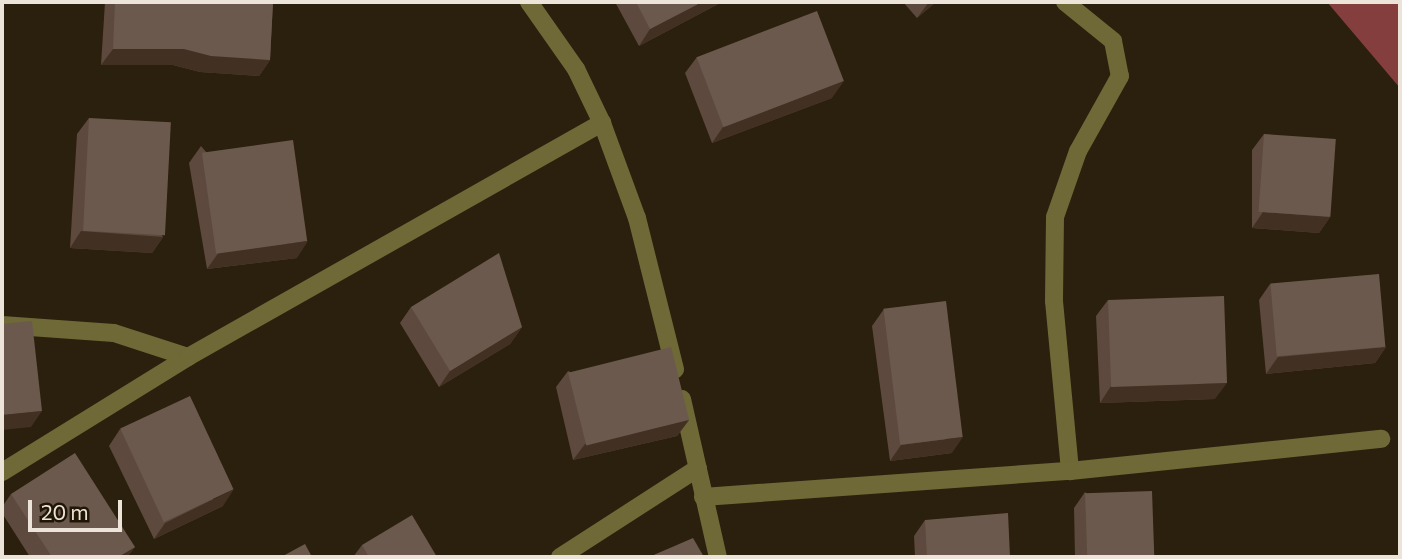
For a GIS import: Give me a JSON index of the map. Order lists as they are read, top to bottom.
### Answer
{
  "scale_bar": "20 m"
}
